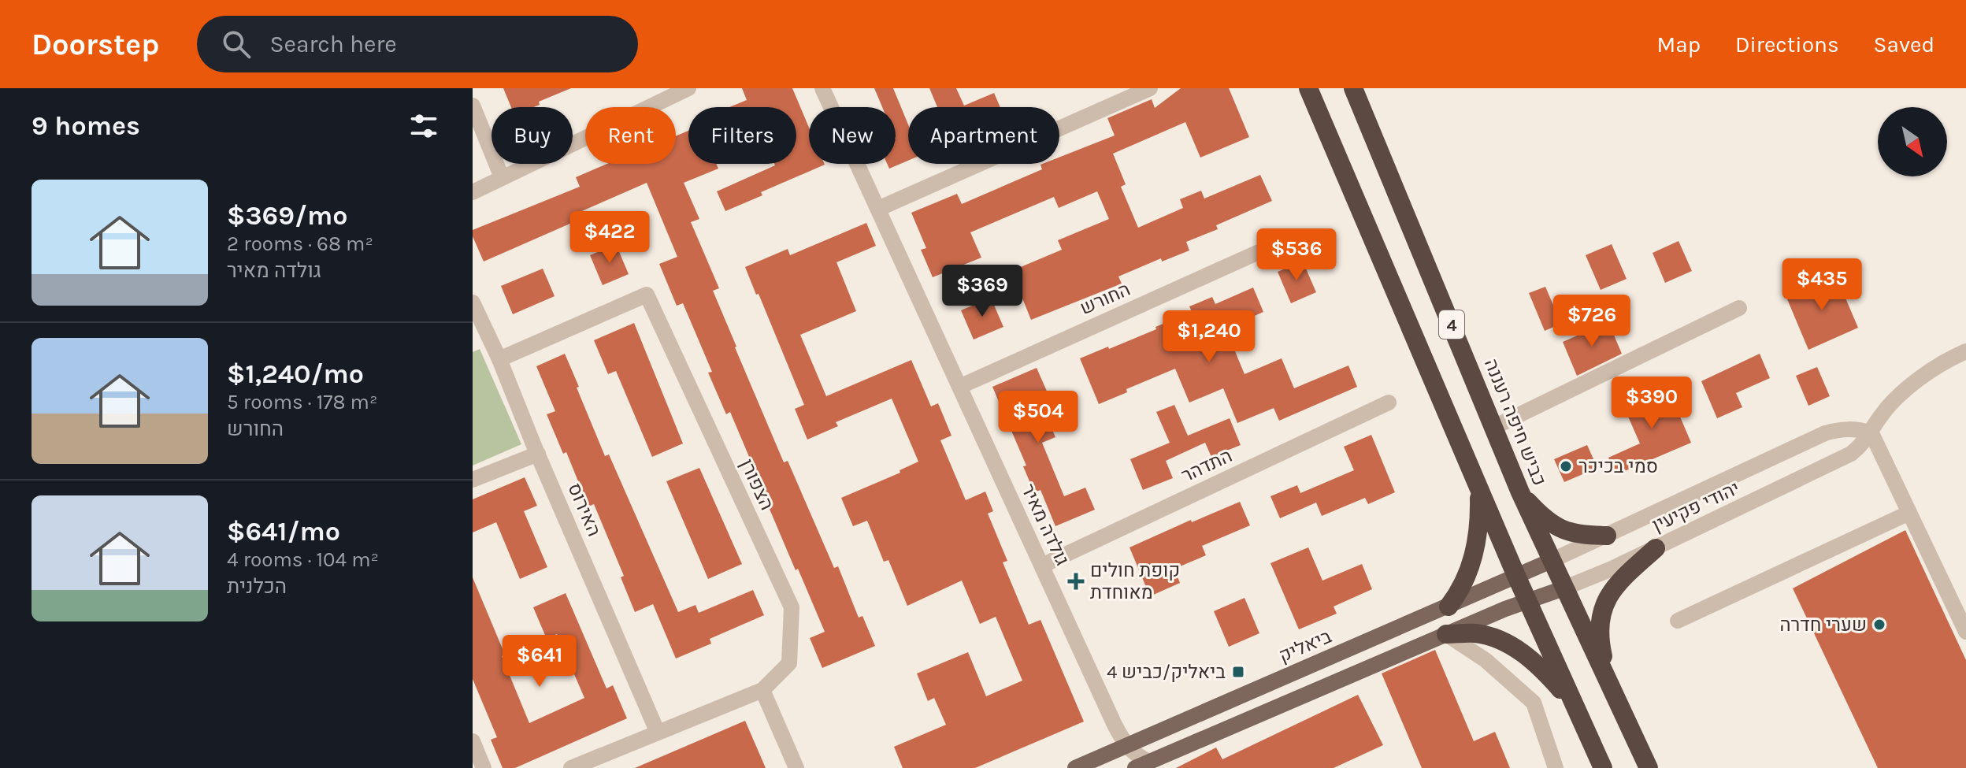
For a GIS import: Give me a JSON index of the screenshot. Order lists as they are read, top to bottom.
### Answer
{
  "streets": {
    "highway": ["4", "כביש חיפה רעננה"],
    "main road": ["יהודי פקיעין", "ביאליק"],
    "street": [
      "החורש",
      "התדהר",
      "הצפורן",
      "האירוס",
      "גולדה מאיר"
    ]
  },
  "crossings": [
    ["החורש", "גולדה מאיר"],
    ["4", "יהודי פקיעין"],
    ["4", "ביאליק"],
    ["כביש חיפה רעננה", "יהודי פקיעין"],
    ["כביש חיפה רעננה", "ביאליק"],
    ["התדהר", "גולדה מאיר"],
    ["הצפורן", "האירוס"],
    ["יהודי פקיעין", "ביאליק"],
    ["גולדה מאיר", "ביאליק"]
  ],
  "places": {
    "other": ["סמי בכיכר", "שערי חדרה"],
    "health": ["קופת חולים מאוחדת"],
    "transit": ["ביאליק/כביש 4"]
  },
  "north": "bottom right",
  "page": {
    "header": "Doorstep",
    "search": "Search here",
    "nav": ["Map", "Directions", "Saved"],
    "heading": "9 homes",
    "chip": [
      "Buy",
      "Rent",
      "Filters",
      "New",
      "Apartment"
    ],
    "list": [
      {
        "name": "$369/mo",
        "note": "2 rooms · 68 m² · גולדה מאיר"
      },
      {
        "name": "$1,240/mo",
        "note": "5 rooms · 178 m² · החורש"
      },
      {
        "name": "$641/mo",
        "note": "4 rooms · 104 m² · הכלנית"
      }
    ],
    "price": [
      "$422",
      "$536",
      "$435",
      "$369",
      "$726",
      "$1,240",
      "$390",
      "$504",
      "$641"
    ]
  }
}
